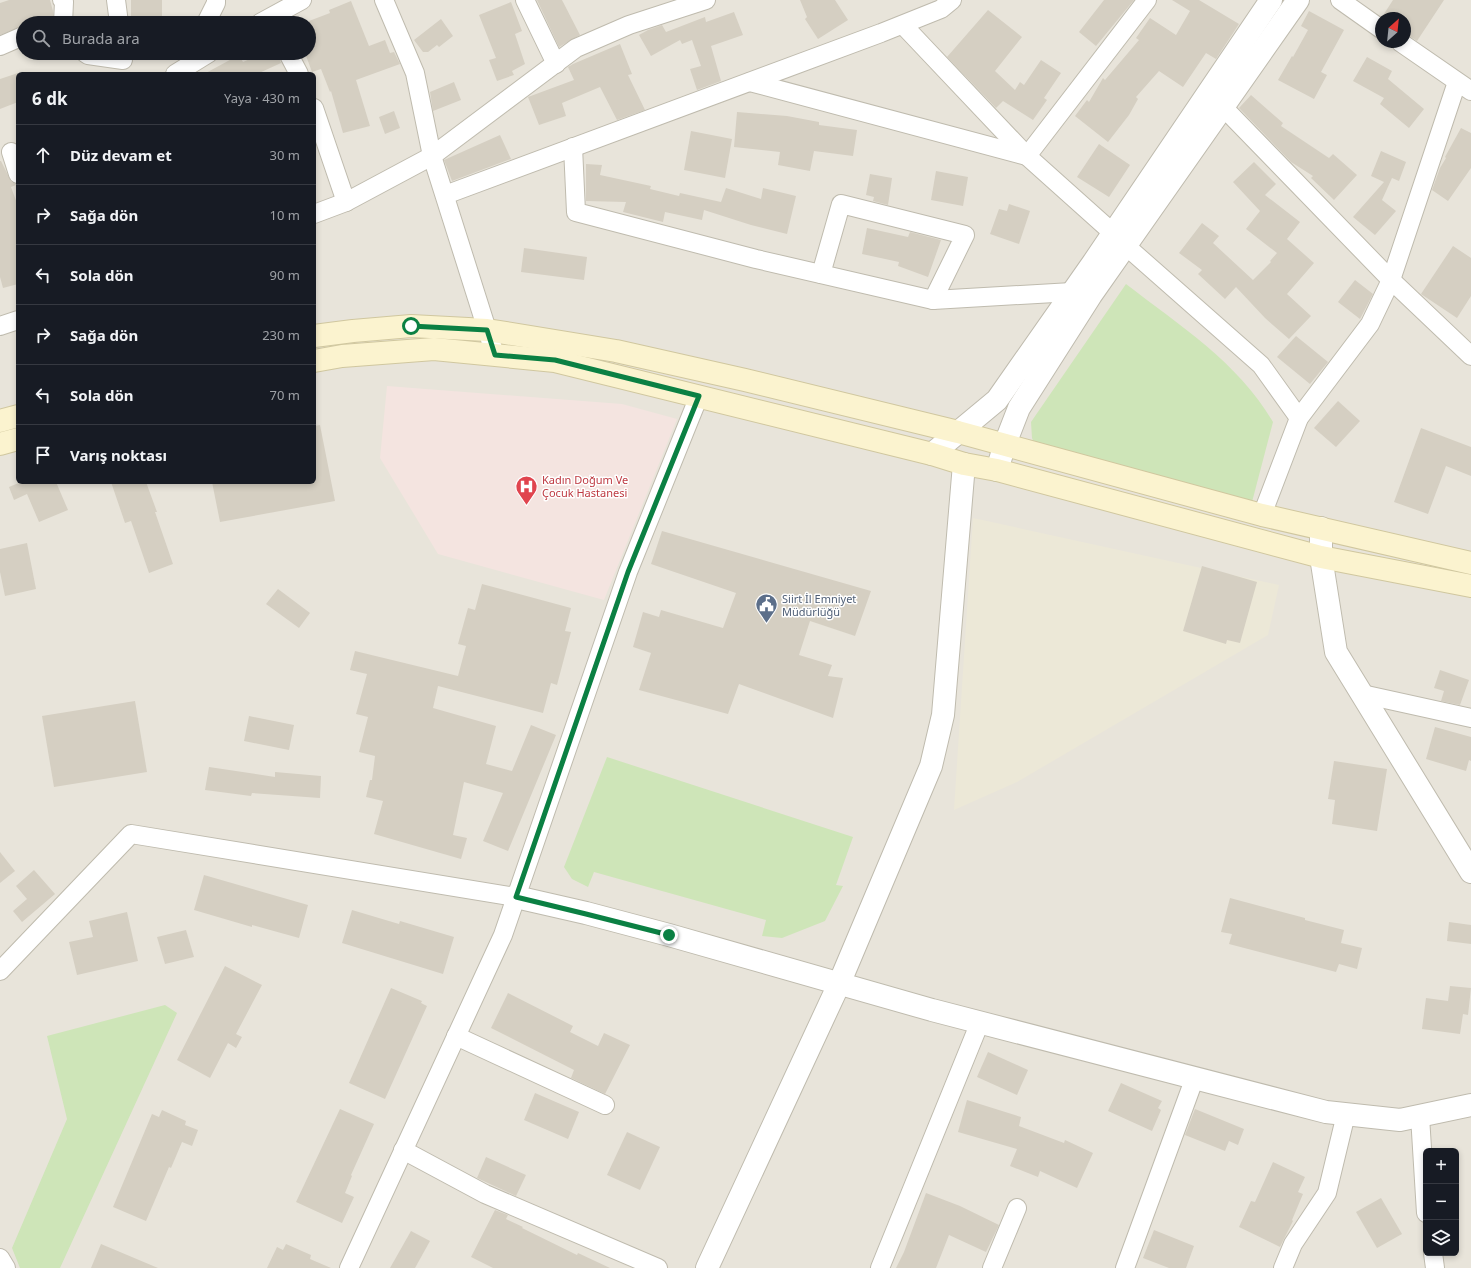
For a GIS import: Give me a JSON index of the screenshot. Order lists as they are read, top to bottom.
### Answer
{
  "places": {
    "hospital": ["Kadın Doğum Ve Çocuk Hastanesi"],
    "public building": ["Siirt İl Emniyet Müdürlüğü"]
  },
  "north": "top right",
  "page": {
    "search": "Burada ara",
    "heading": ["6 dk", "Yaya · 430 m"],
    "list": [
      ["Düz devam et", "30 m"],
      ["Sağa dön", "10 m"],
      ["Sola dön", "90 m"],
      ["Sağa dön", "230 m"],
      ["Sola dön", "70 m"],
      "Varış noktası"
    ],
    "map_buttons": ["+", "−"]
  }
}
